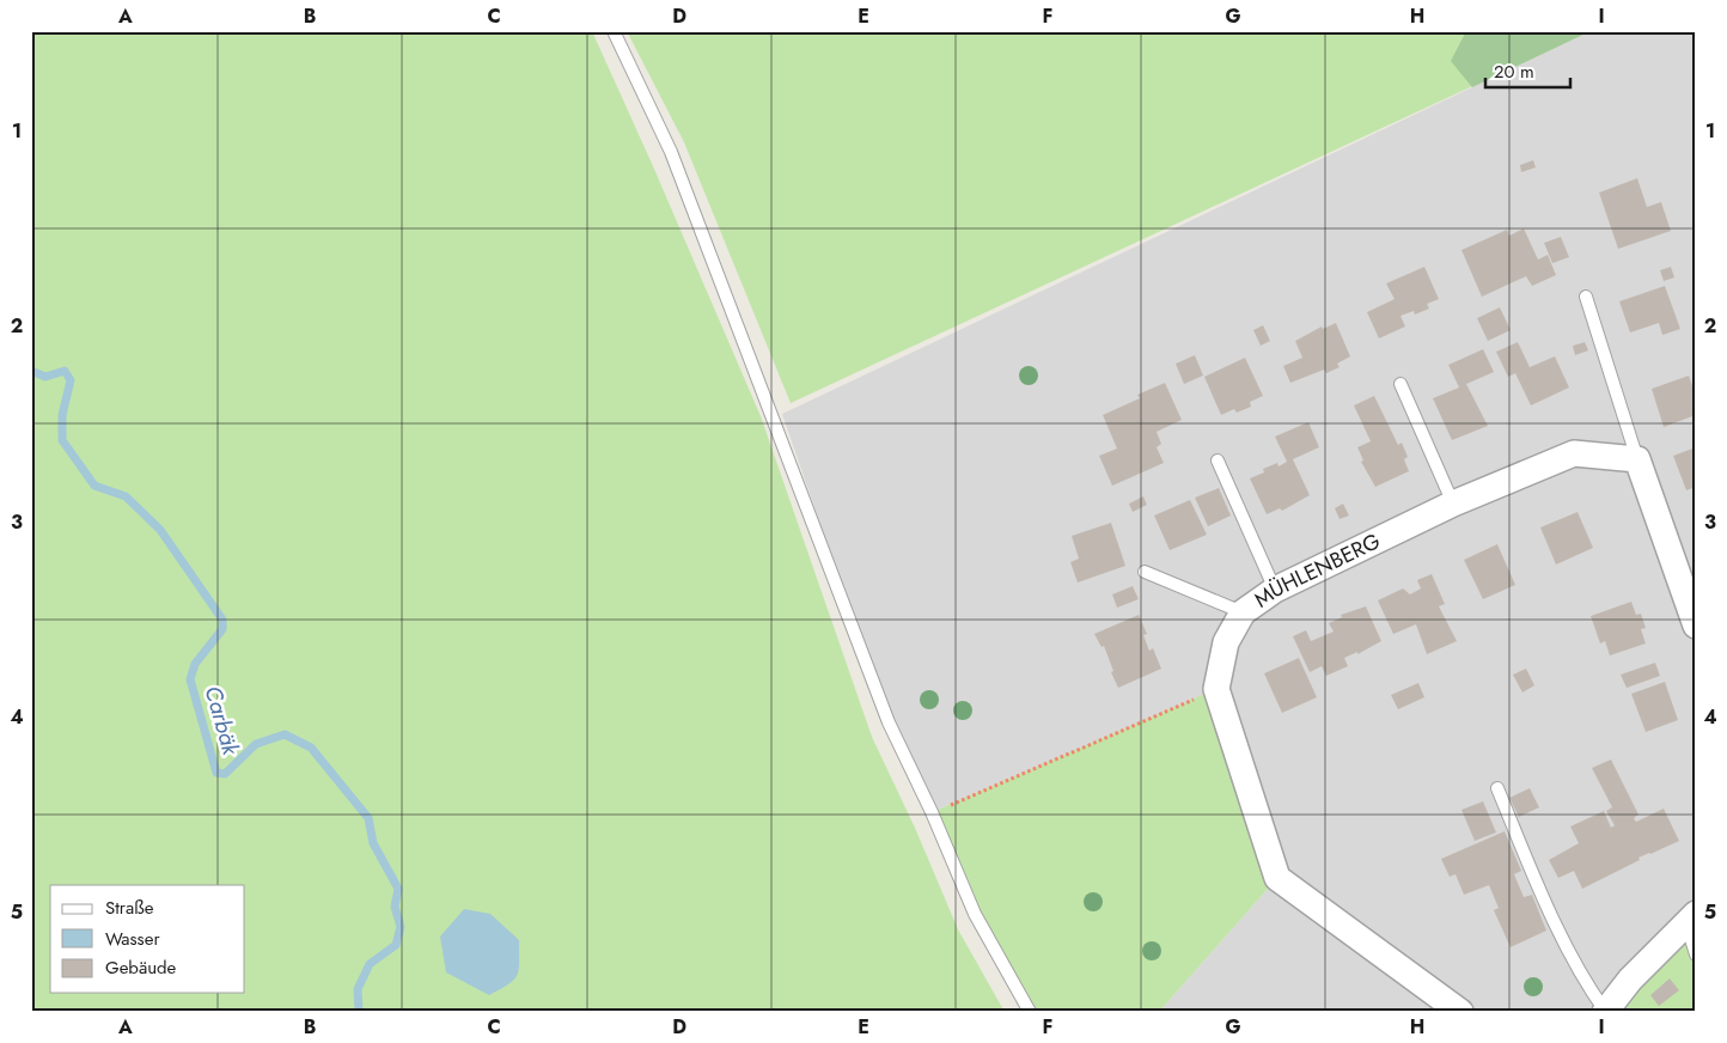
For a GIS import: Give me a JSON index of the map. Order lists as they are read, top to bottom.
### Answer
{
  "streets": {
    "street": ["MÜHLENBERG"]
  },
  "water": ["Carbäk"],
  "legend": ["Straße", "Wasser", "Gebäude"],
  "scale_bar": "20 m",
  "grid": {
    "columns": [
      "A",
      "B",
      "C",
      "D",
      "E",
      "F",
      "G",
      "H",
      "I"
    ],
    "rows": [
      "1",
      "2",
      "3",
      "4",
      "5"
    ]
  }
}
